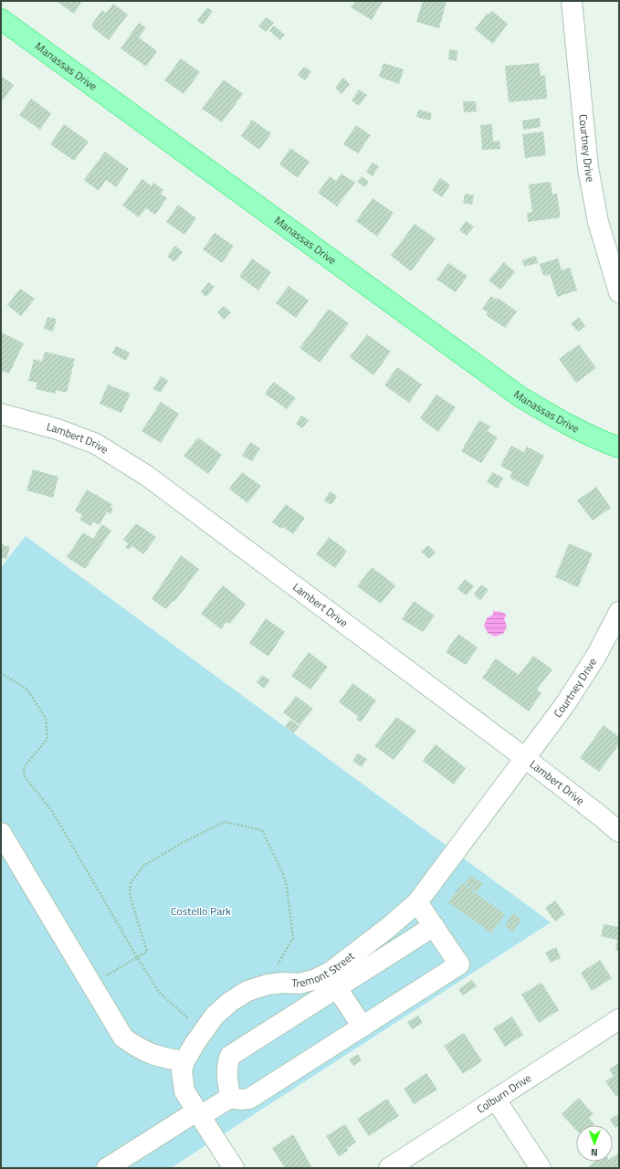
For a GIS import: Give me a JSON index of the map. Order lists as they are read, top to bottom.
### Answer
{
  "streets": {
    "main road": ["Manassas Drive"],
    "street": [
      "Courtney Drive",
      "Lambert Drive",
      "Tremont Street",
      "Colburn Drive"
    ]
  },
  "crossings": [
    ["Courtney Drive", "Lambert Drive"],
    ["Courtney Drive", "Tremont Street"],
    ["Lambert Drive", "Tremont Street"]
  ],
  "parks": ["Costello Park"],
  "north": "bottom"
}
